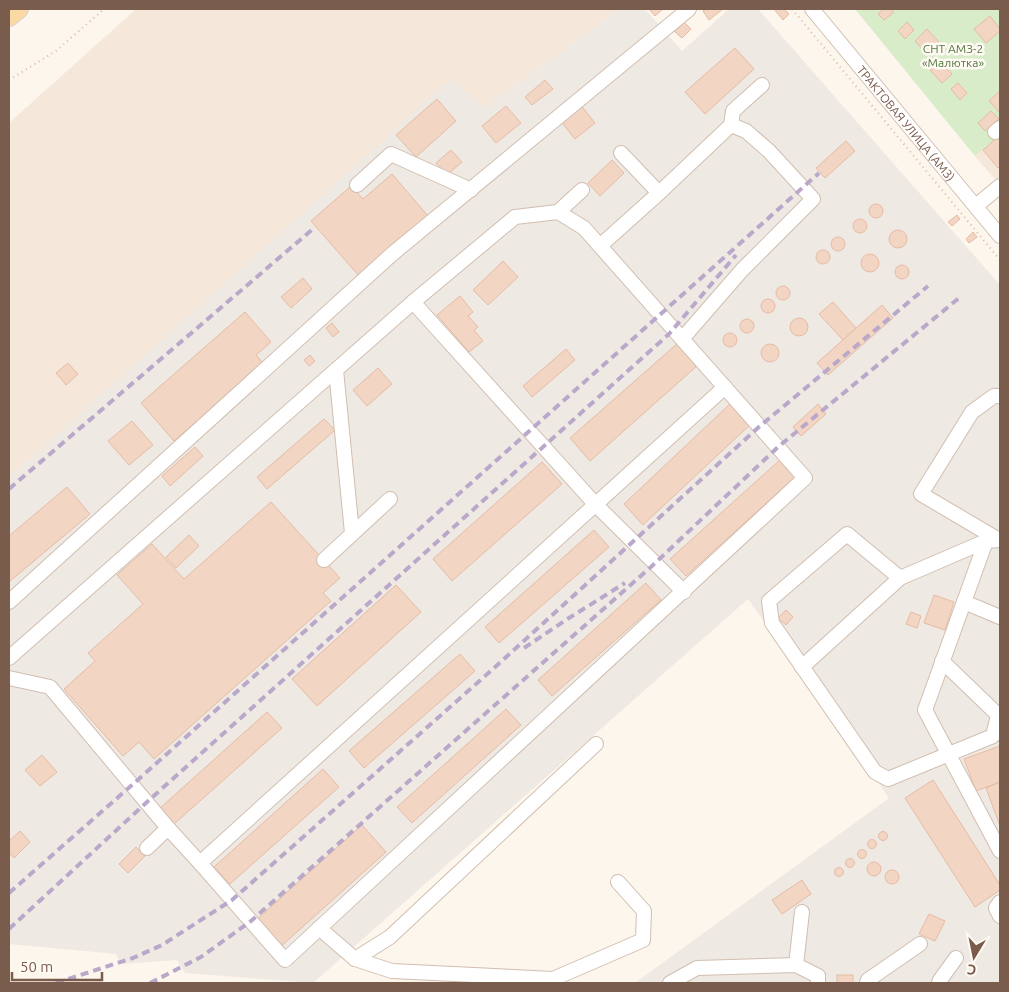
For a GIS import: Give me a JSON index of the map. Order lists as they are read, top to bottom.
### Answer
{
  "streets": {
    "street": ["ТРАКТОВАЯ УЛИЦА (АМЗ)"]
  },
  "parks": ["СНТ АМЗ-2 «Малютка»"],
  "scale_bar": "50 m",
  "north": "bottom"
}
